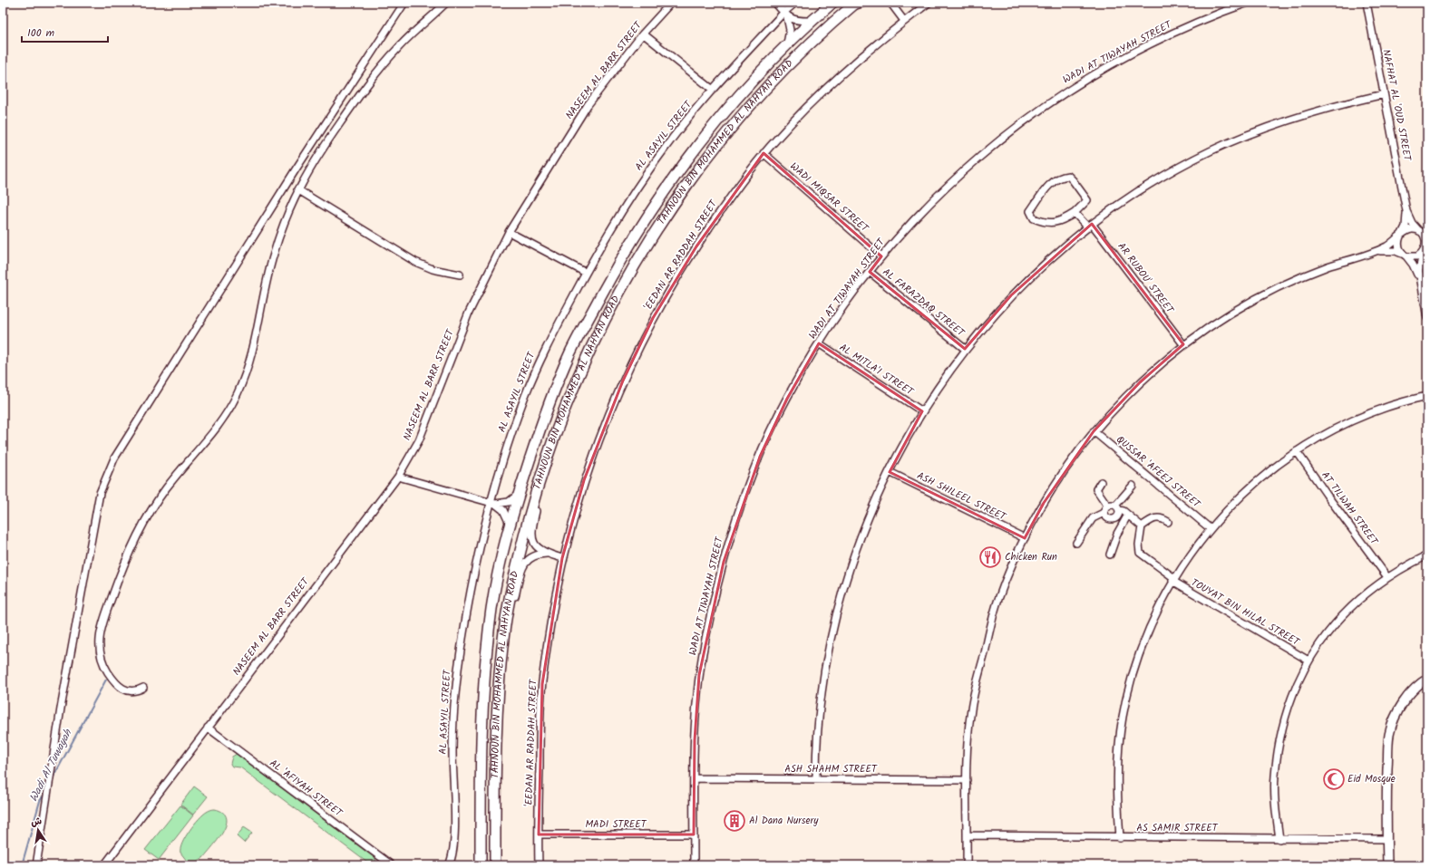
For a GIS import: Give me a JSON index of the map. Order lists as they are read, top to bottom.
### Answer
{
  "streets": {
    "main road": ["TAHNOUN BIN MOHAMMED AL NAHYAN ROAD"],
    "street": [
      "WADI AT TIWAYAH STREET",
      "NASEEM AL BARR STREET",
      "NAFHAT AL 'OUD STREET",
      "AL ASAYIL STREET",
      "WADI MIQSAR STREET",
      "'EEDAN AR RADDAH STREET",
      "AR RUBOU' STREET",
      "AL FARAZDAQ STREET",
      "AL MITLA'I STREET",
      "QUSSAR 'AFEEJ STREET",
      "ASH SHILEEL STREET",
      "AT TILWAH STREET",
      "TOUYAT BIN HILAL STREET",
      "ASH SHAHM STREET",
      "AL 'AFIYAH STREET",
      "MADI STREET",
      "AS SAMIR STREET"
    ]
  },
  "crossings": [
    ["WADI AT TIWAYAH STREET", "WADI MIQSAR STREET"],
    ["WADI AT TIWAYAH STREET", "AL FARAZDAQ STREET"],
    ["WADI AT TIWAYAH STREET", "AL MITLA'I STREET"],
    ["WADI AT TIWAYAH STREET", "ASH SHAHM STREET"],
    ["WADI AT TIWAYAH STREET", "MADI STREET"],
    ["NASEEM AL BARR STREET", "AL 'AFIYAH STREET"],
    ["WADI MIQSAR STREET", "'EEDAN AR RADDAH STREET"],
    ["'EEDAN AR RADDAH STREET", "MADI STREET"]
  ],
  "water": ["Wadi Al Tuwayah"],
  "places": {
    "restaurant": ["Chicken Run"],
    "mosque": ["Eid Mosque"],
    "building": ["Al Dana Nursery"]
  },
  "scale_bar": "100 m",
  "north": "top"
}
